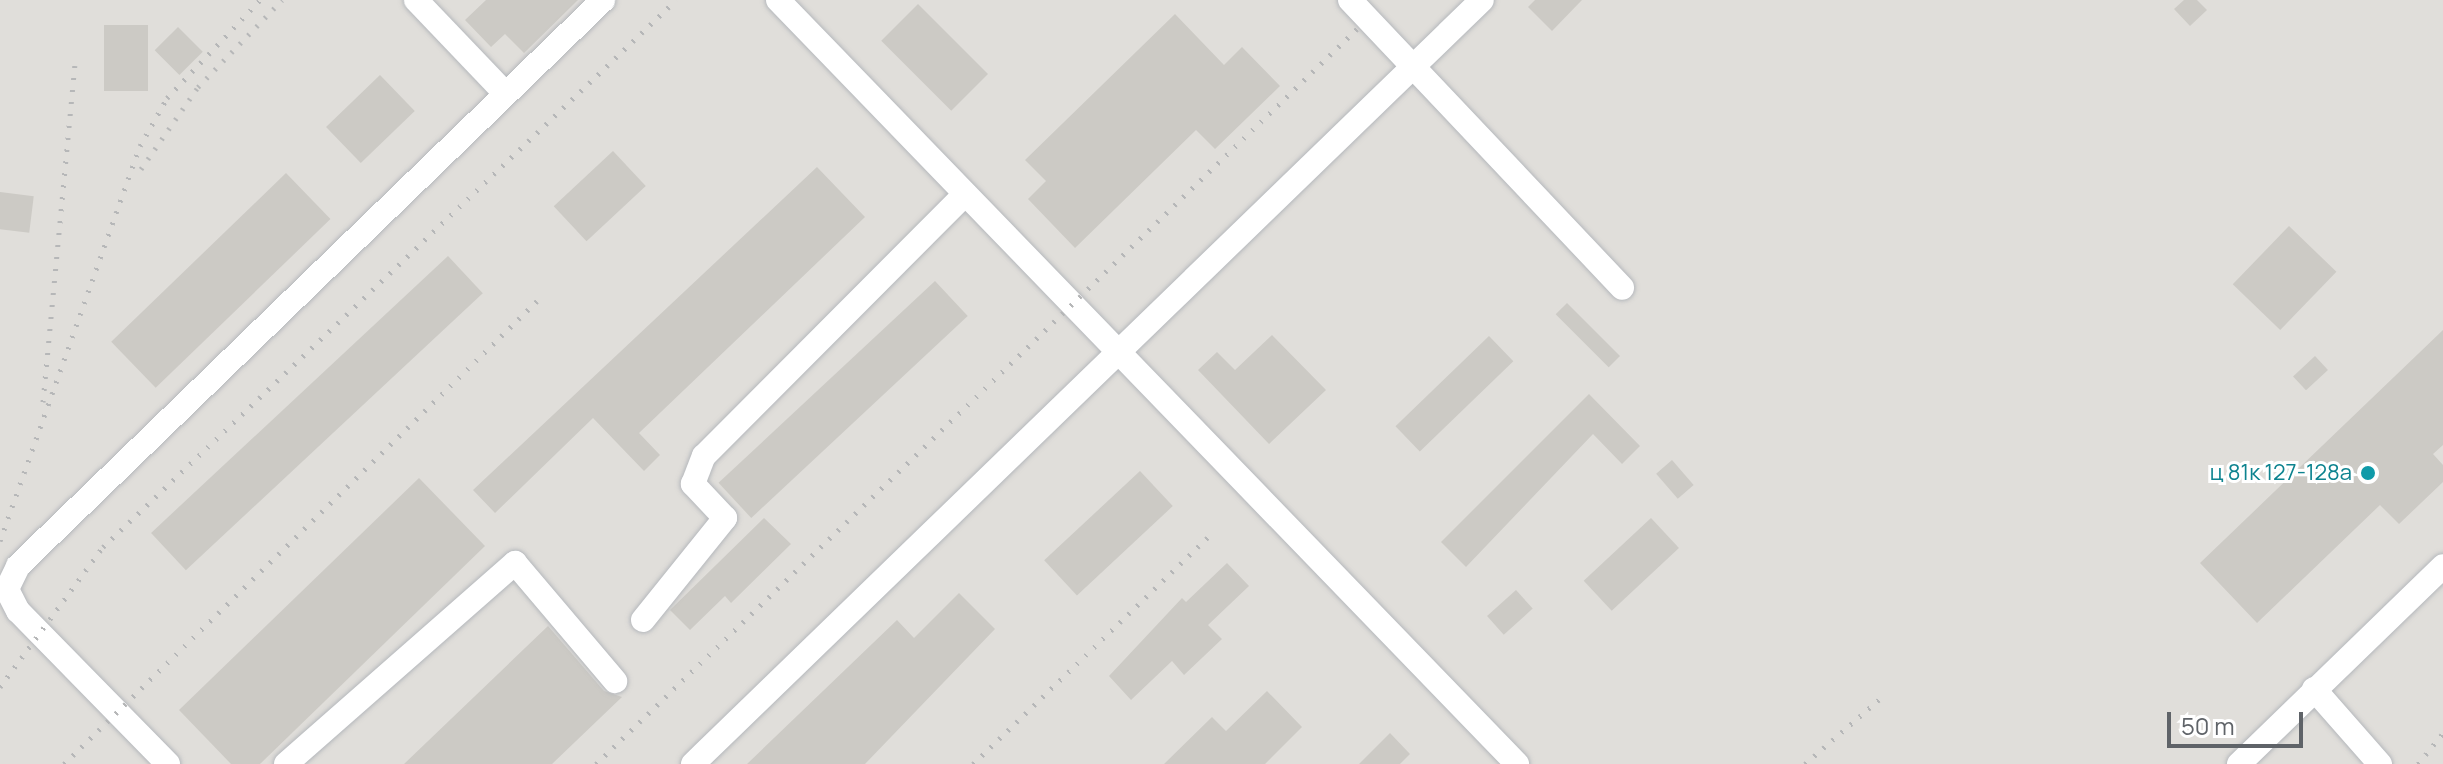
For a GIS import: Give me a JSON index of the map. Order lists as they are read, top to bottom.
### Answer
{
  "places": ["ц 81к 127-128а"],
  "scale_bar": "50 m"
}
